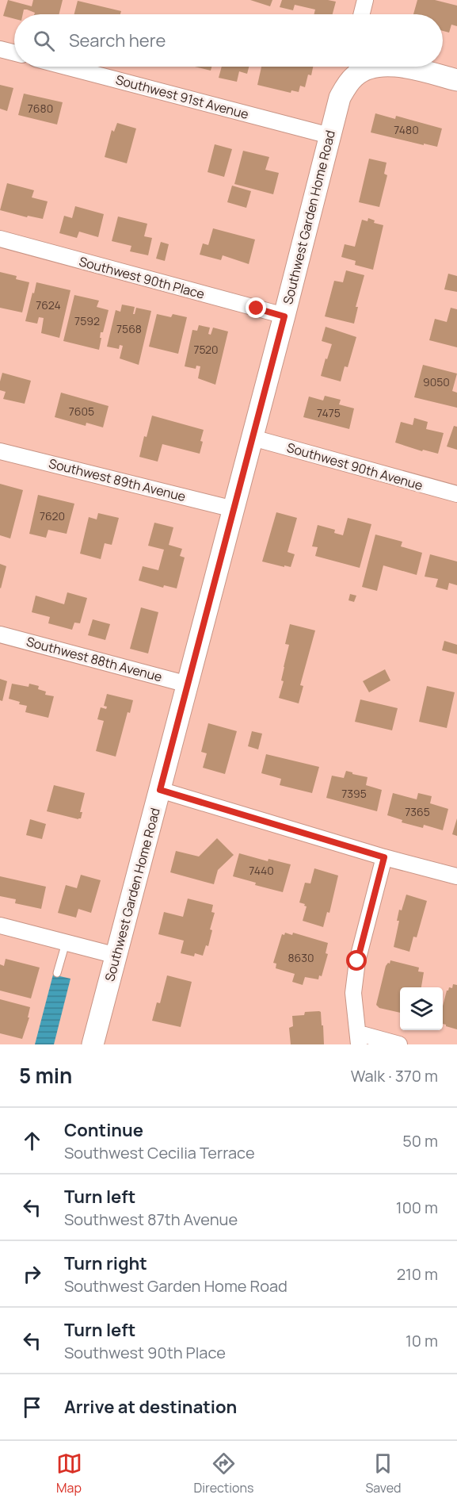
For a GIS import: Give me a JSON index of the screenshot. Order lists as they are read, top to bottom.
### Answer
{
  "streets": {
    "main road": ["Southwest Garden Home Road"],
    "street": [
      "Southwest 91st Avenue",
      "Southwest 90th Place",
      "Southwest 90th Avenue",
      "Southwest 89th Avenue",
      "Southwest 88th Avenue"
    ]
  },
  "crossings": [
    ["Southwest 91st Avenue", "Southwest Garden Home Road"],
    ["Southwest Garden Home Road", "Southwest 90th Place"],
    ["Southwest Garden Home Road", "Southwest 90th Avenue"],
    ["Southwest Garden Home Road", "Southwest 89th Avenue"],
    ["Southwest Garden Home Road", "Southwest 88th Avenue"]
  ],
  "house_numbers": [
    "7680",
    "7480",
    "7624",
    "7592",
    "7568",
    "7520",
    "9050",
    "7605",
    "7475",
    "7620",
    "7395",
    "7365",
    "7440",
    "8630"
  ],
  "page": {
    "search": "Search here",
    "heading": ["5 min", "Walk · 370 m"],
    "list": [
      ["Continue", "Southwest Cecilia Terrace", "50 m"],
      ["Turn left", "Southwest 87th Avenue", "100 m"],
      ["Turn right", "Southwest Garden Home Road", "210 m"],
      ["Turn left", "Southwest 90th Place", "10 m"],
      "Arrive at destination"
    ],
    "nav": ["Map", "Directions", "Saved"]
  }
}
